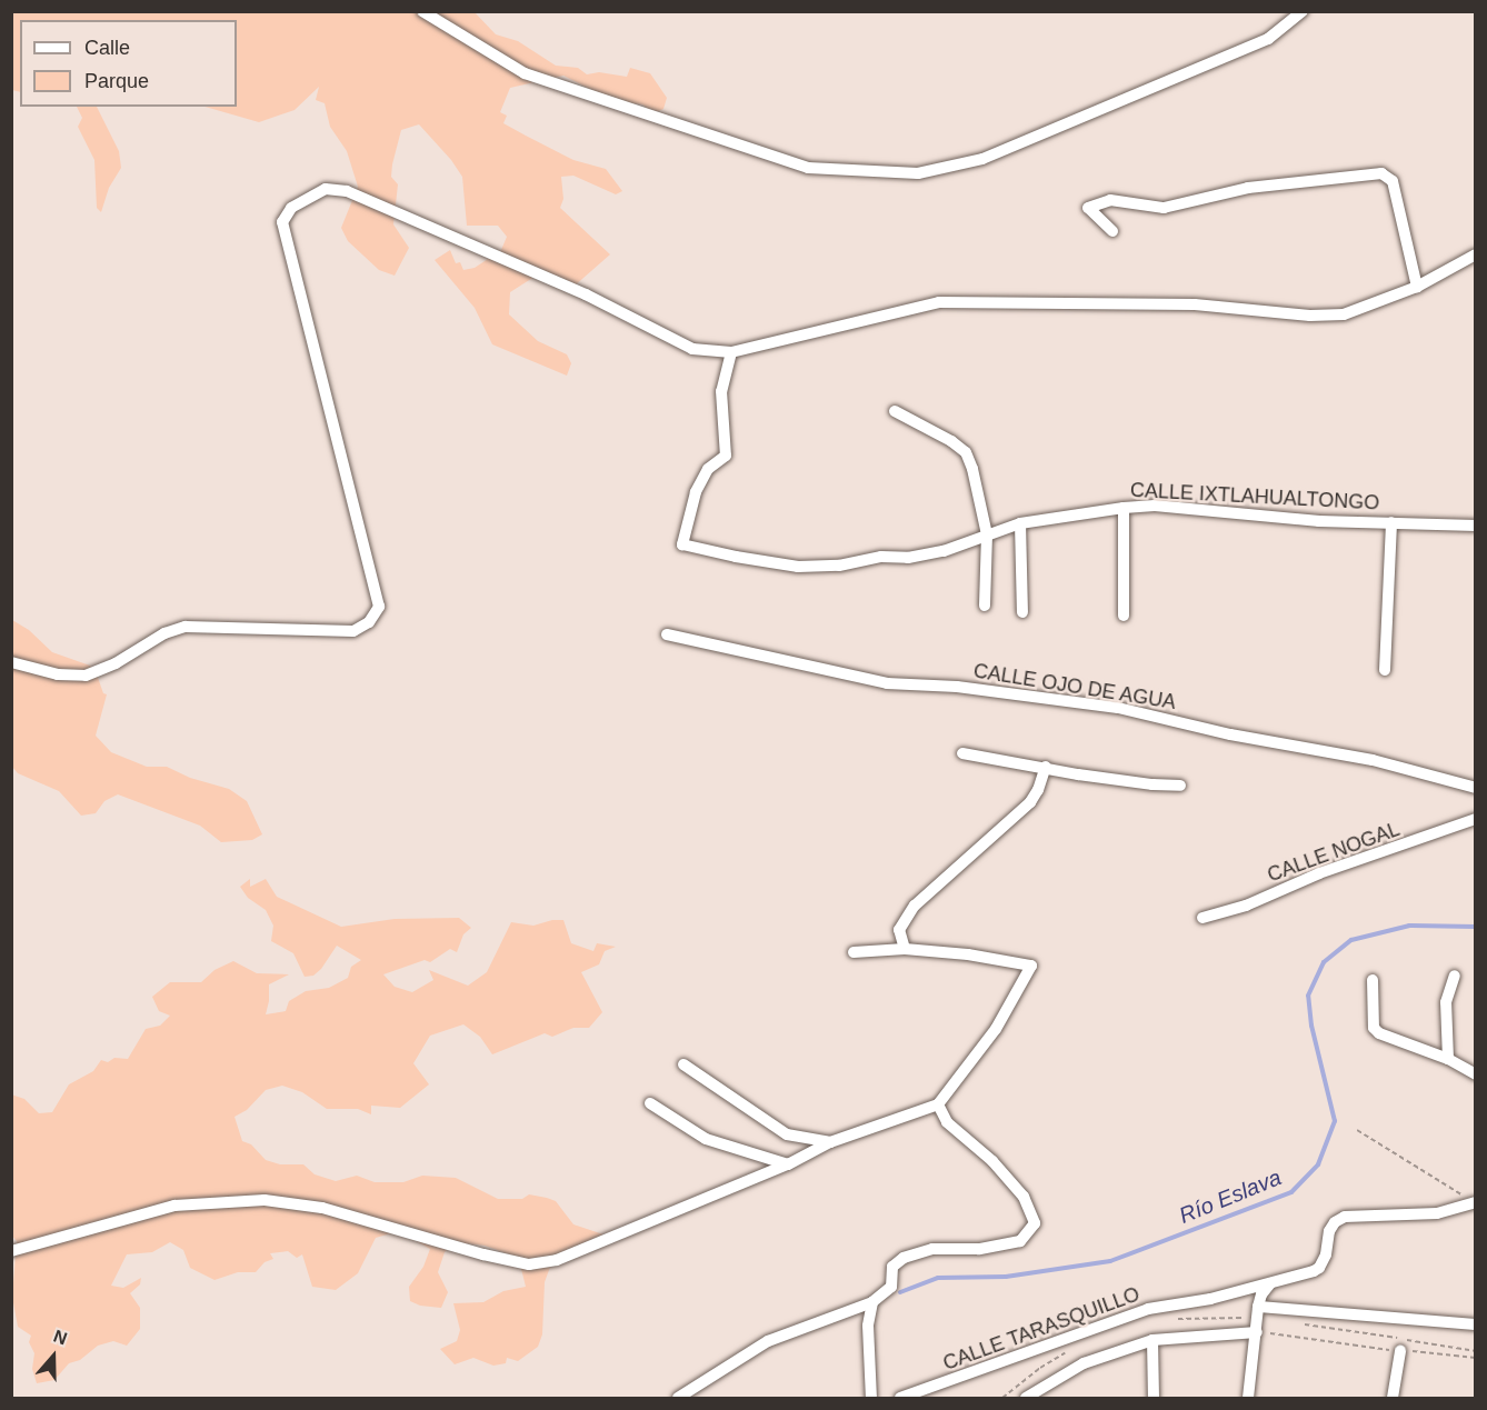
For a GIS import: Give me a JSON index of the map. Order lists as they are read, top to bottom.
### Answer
{
  "streets": {
    "street": [
      "CALLE IXTLAHUALTONGO",
      "CALLE OJO DE AGUA",
      "CALLE NOGAL",
      "CALLE TARASQUILLO"
    ]
  },
  "water": ["Río Eslava"],
  "legend": ["Calle", "Parque"],
  "north": "top"
}
